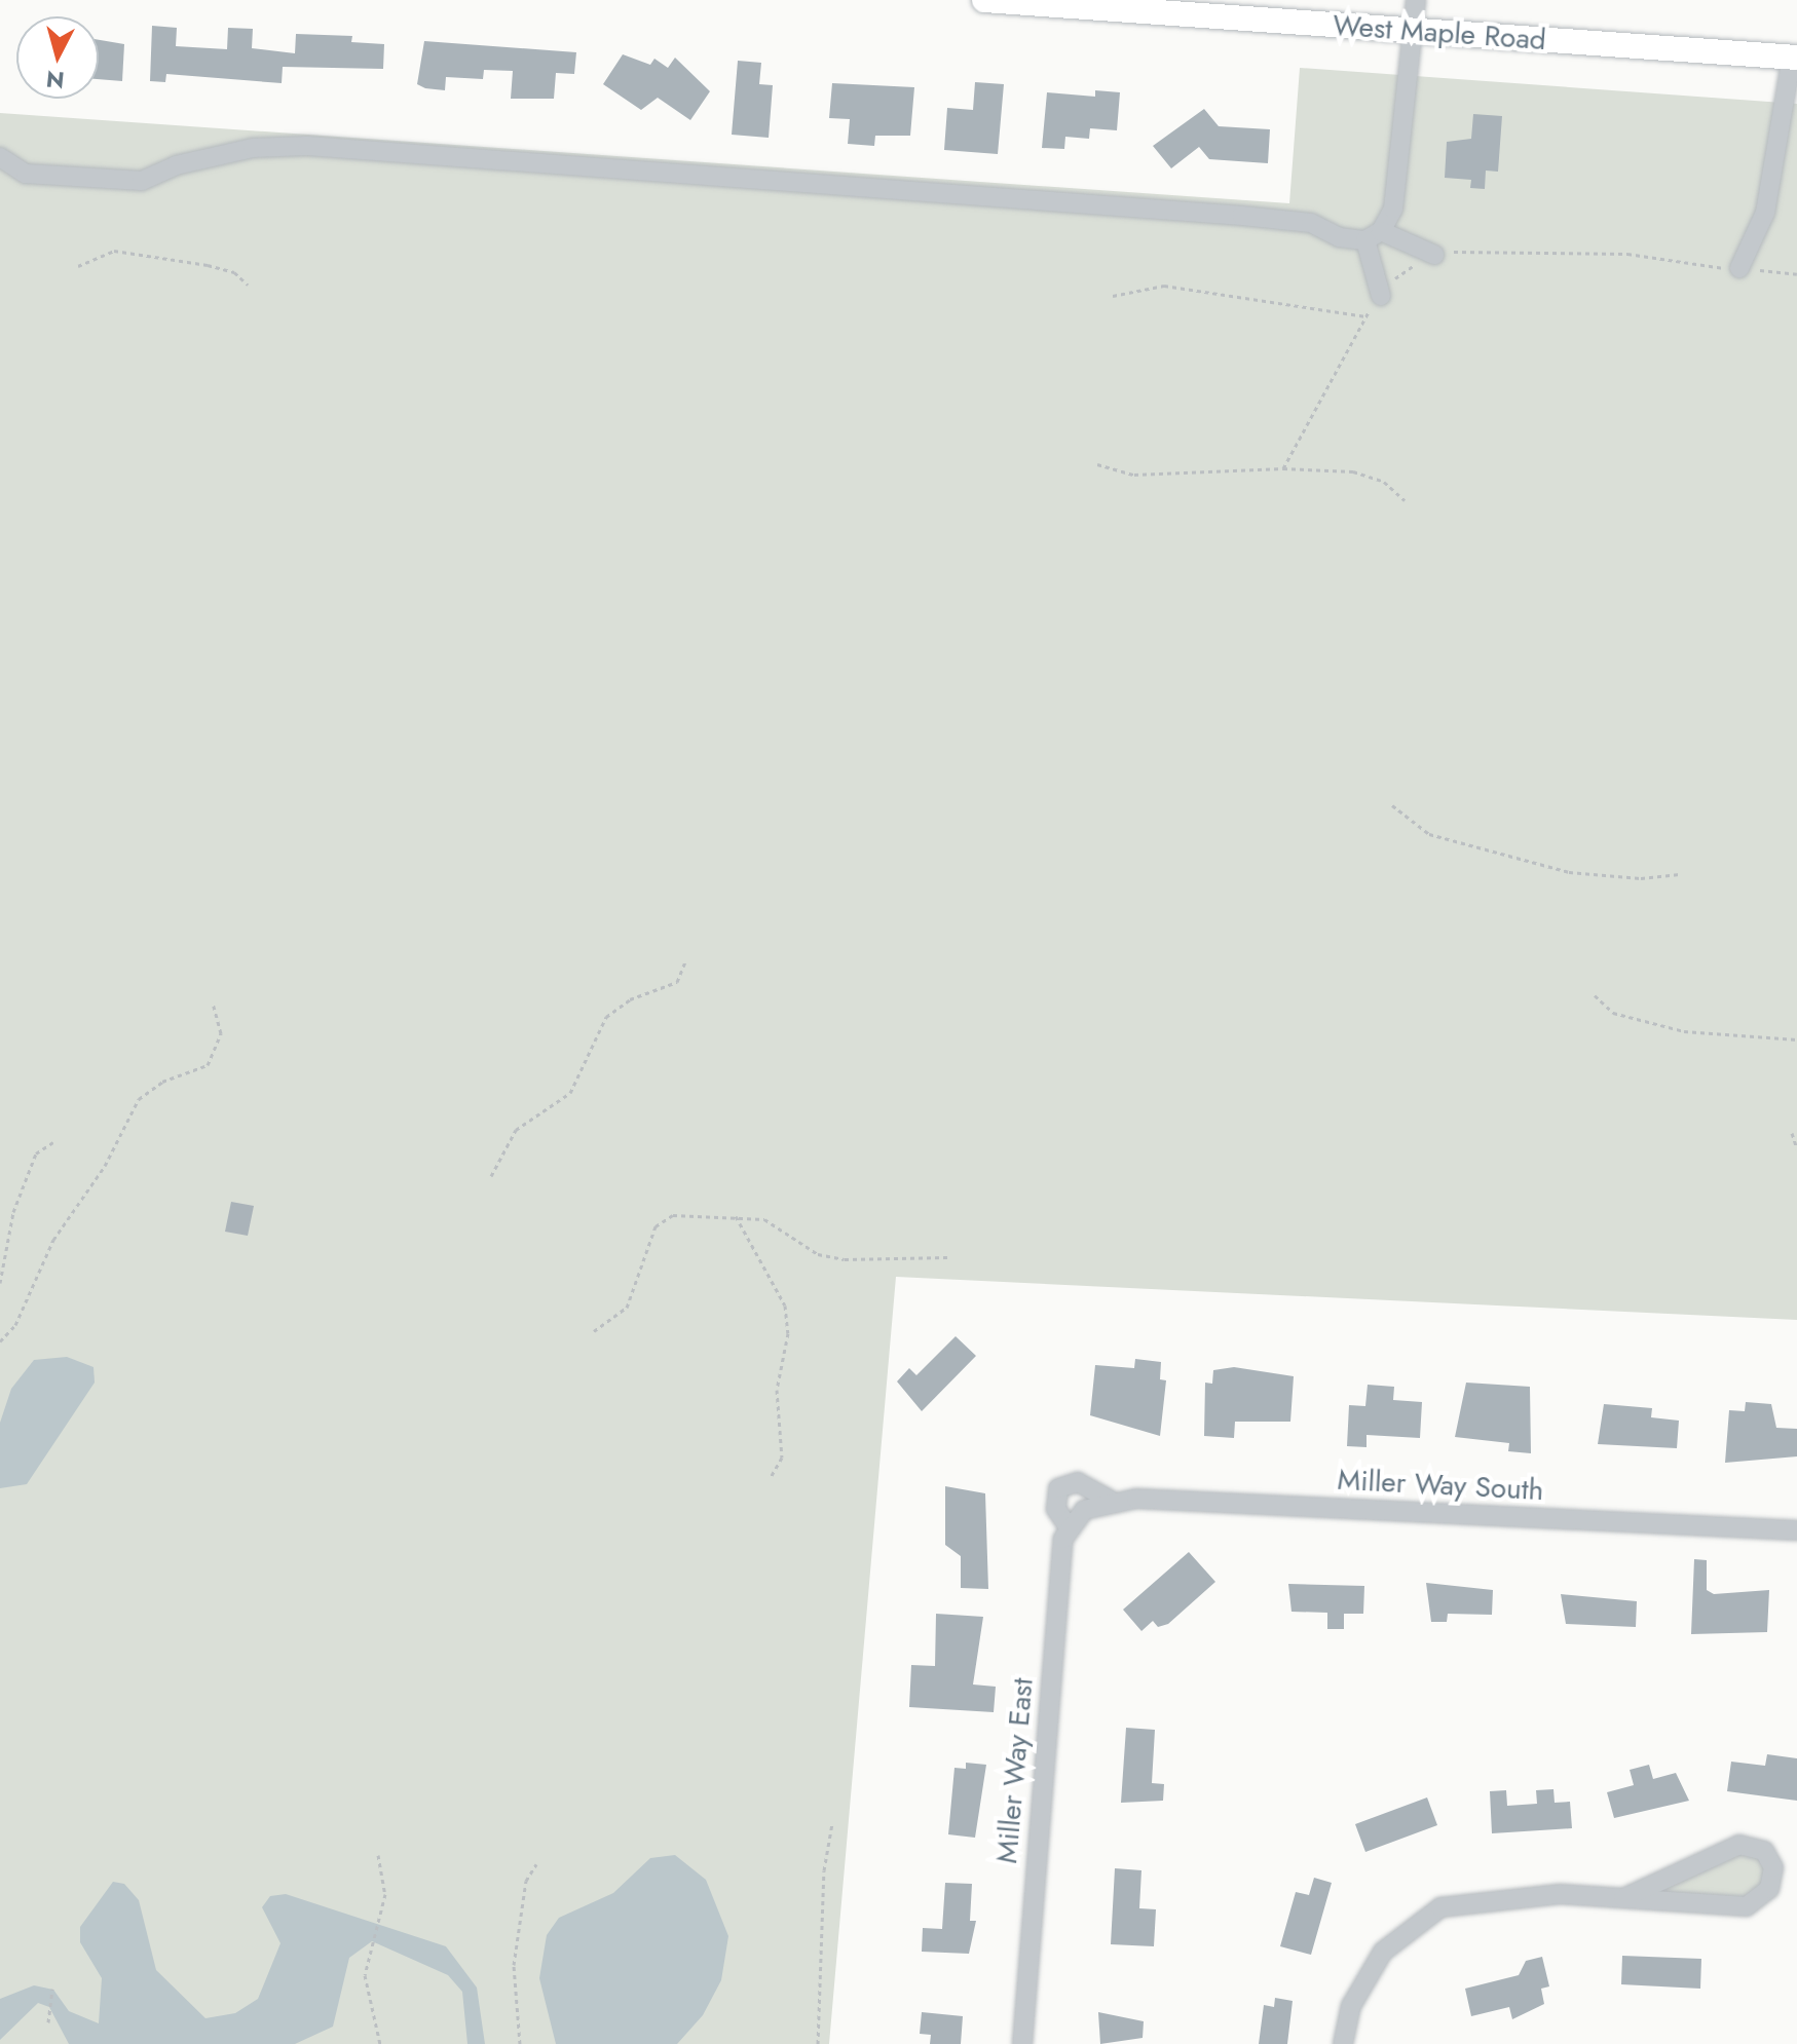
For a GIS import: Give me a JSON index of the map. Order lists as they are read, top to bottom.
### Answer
{
  "streets": {
    "main road": ["West Maple Road"],
    "street": ["Miller Way South", "Miller Way East"]
  },
  "crossings": [
    ["Miller Way South", "Miller Way East"]
  ],
  "north": "bottom"
}
